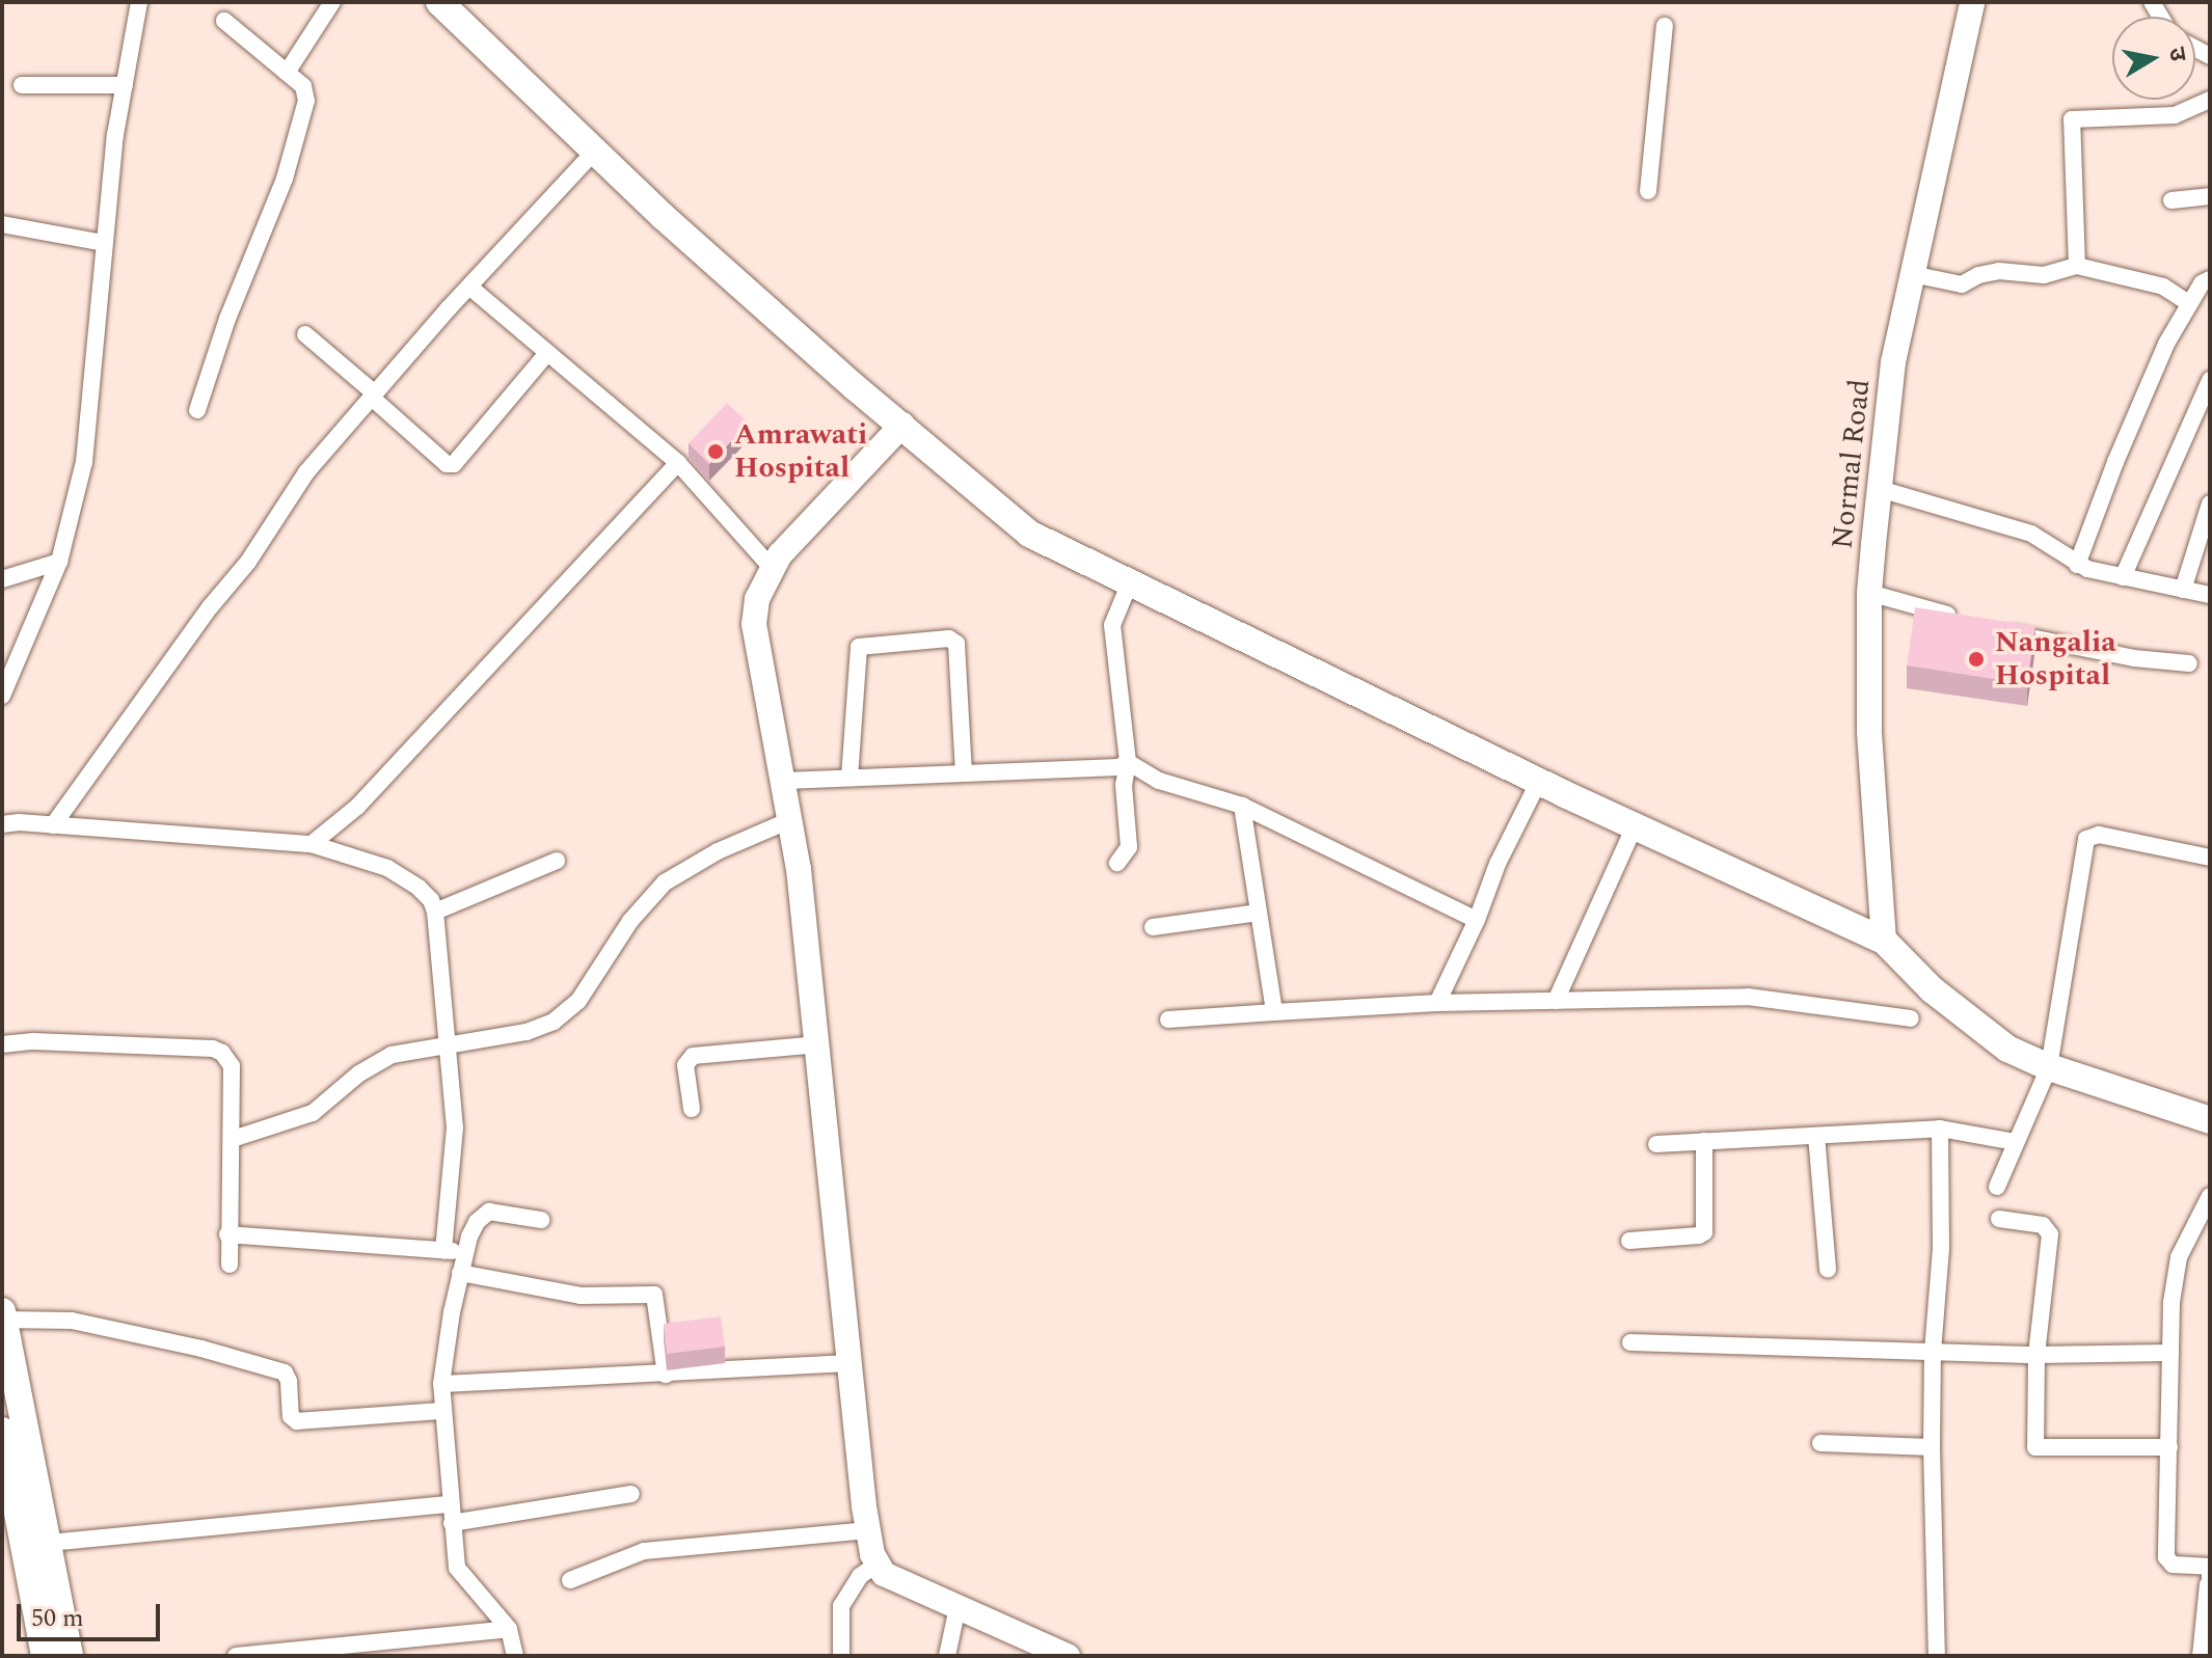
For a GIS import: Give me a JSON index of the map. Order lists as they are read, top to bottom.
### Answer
{
  "streets": {
    "main road": ["Normal Road"]
  },
  "places": ["Amrawati Hospital", "Nangalia Hospital"],
  "scale_bar": "50 m",
  "north": "right"
}
